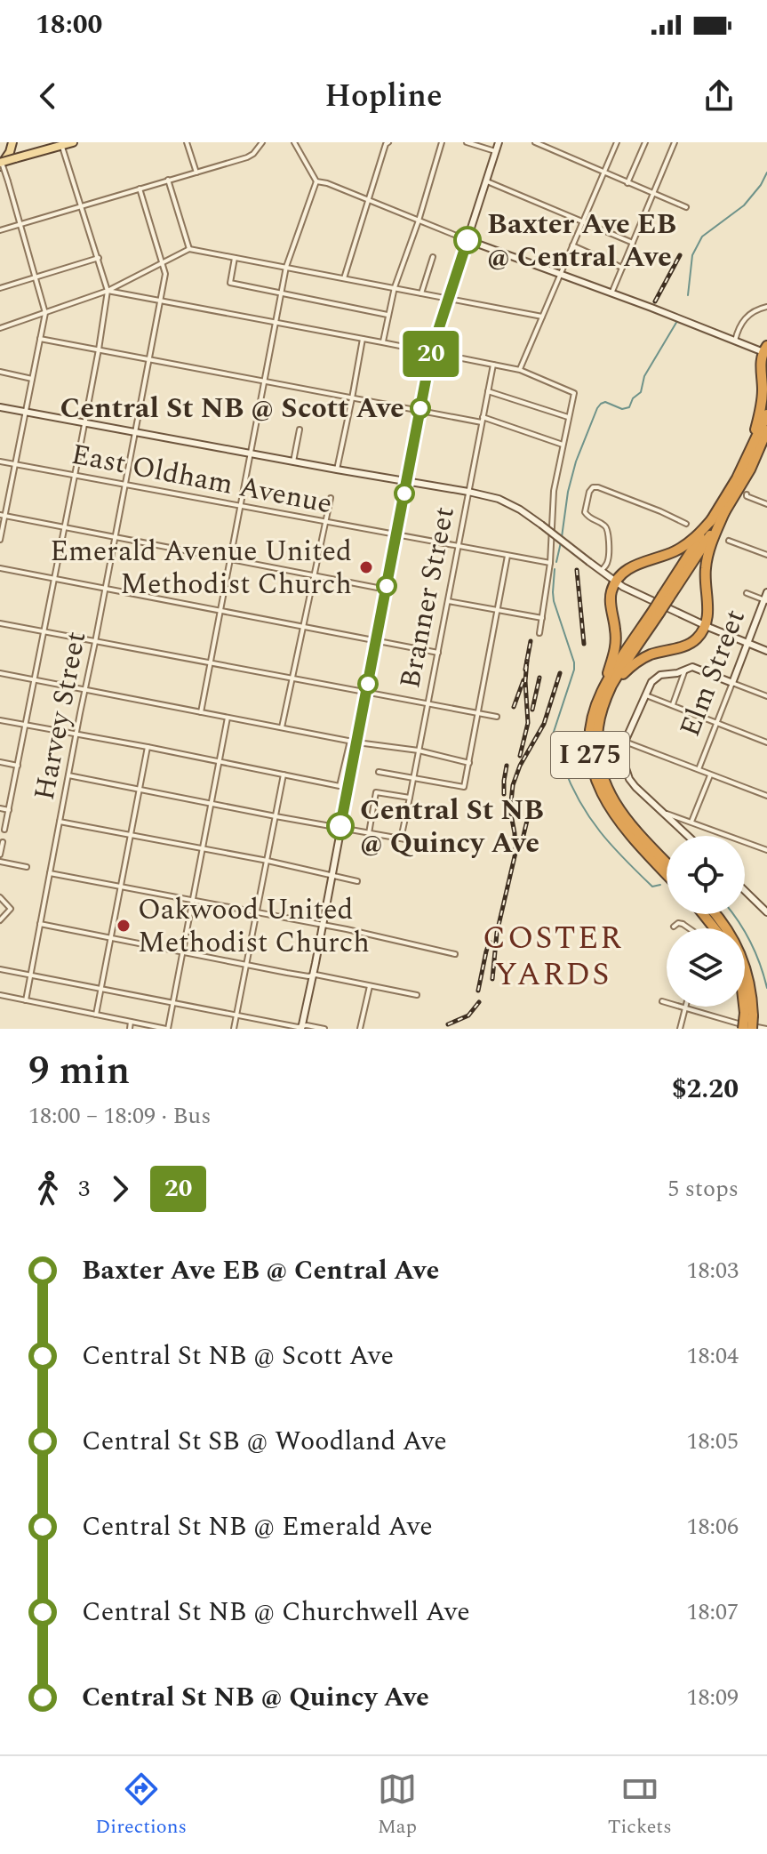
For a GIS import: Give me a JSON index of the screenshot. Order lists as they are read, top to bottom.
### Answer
{
  "streets": {
    "highway": ["I 275"],
    "main road": ["Elm Street"],
    "street": ["East Oldham Avenue", "Branner Street", "Harvey Street"]
  },
  "crossings": [
    ["East Oldham Avenue", "Branner Street"],
    ["East Oldham Avenue", "Harvey Street"]
  ],
  "districts": ["COSTER YARDS"],
  "places": [
    "Baxter Ave EB @ Central Ave",
    "Central St NB @ Scott Ave",
    "Emerald Avenue United Methodist Church",
    "Central St NB @ Quincy Ave",
    "Oakwood United Methodist Church"
  ],
  "lines": ["bus line 20"],
  "page": {
    "status": "18:00",
    "header": "Hopline",
    "on_map": "20",
    "heading": ["9 min", "18:00 – 18:09 · Bus", "$2.20"],
    "legs": ["3", "20", "5 stops"],
    "list": [
      {
        "name": "Baxter Ave EB @ Central Ave",
        "value": "18:03"
      },
      {
        "name": "Central St NB @ Scott Ave",
        "value": "18:04"
      },
      {
        "name": "Central St SB @ Woodland Ave",
        "value": "18:05"
      },
      {
        "name": "Central St NB @ Emerald Ave",
        "value": "18:06"
      },
      {
        "name": "Central St NB @ Churchwell Ave",
        "value": "18:07"
      },
      {
        "name": "Central St NB @ Quincy Ave",
        "value": "18:09"
      }
    ],
    "tabs": ["Directions", "Map", "Tickets"]
  }
}
